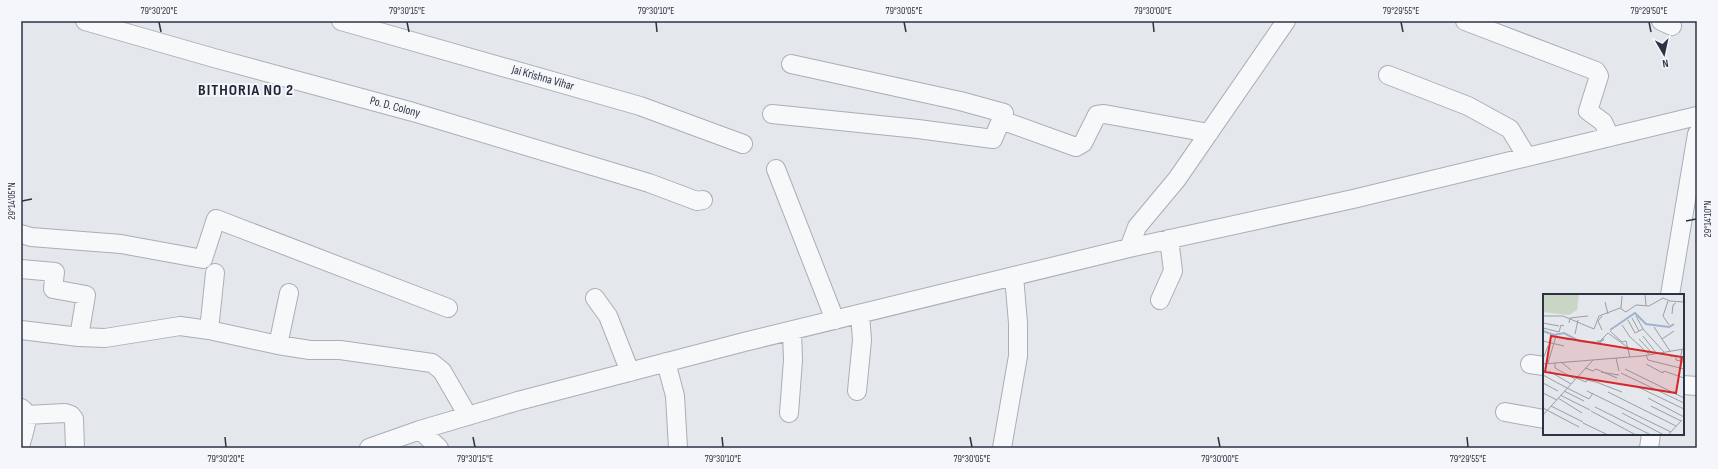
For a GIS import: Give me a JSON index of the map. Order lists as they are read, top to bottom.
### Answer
{
  "streets": {
    "street": ["Jai Krishna Vihar", "Po. D. Colony"]
  },
  "districts": ["BITHORIA NO 2"],
  "north": "bottom",
  "coordinates": [
    "79°30'20\"E",
    "79°30'15\"E",
    "79°30'10\"E",
    "79°30'05\"E",
    "79°30'00\"E",
    "79°29'55\"E",
    "79°29'50\"E",
    "29°14'05\"N",
    "29°14'10\"N"
  ]
}
